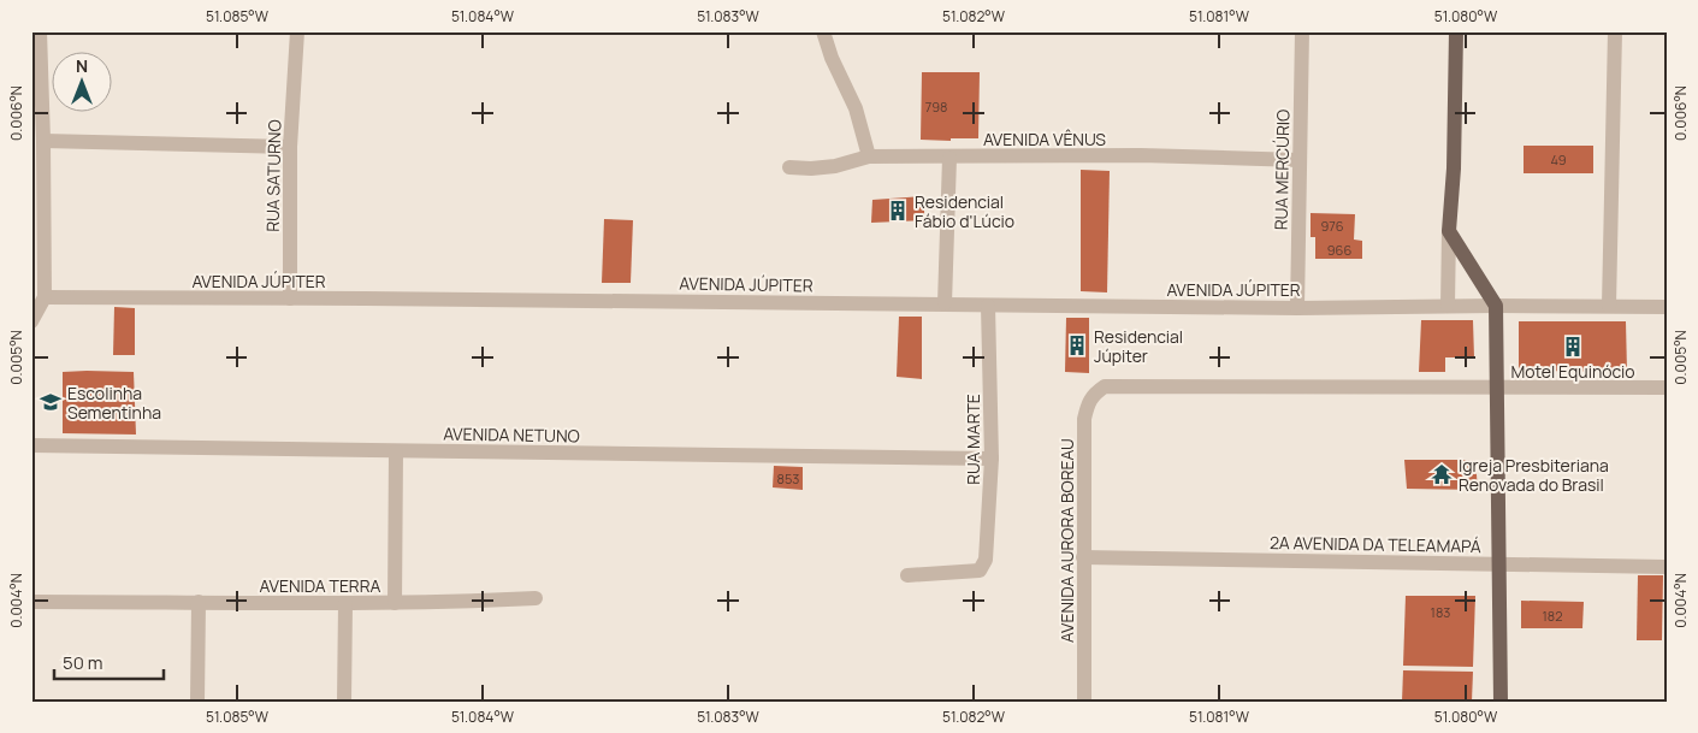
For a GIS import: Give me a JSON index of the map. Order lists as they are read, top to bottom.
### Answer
{
  "streets": {
    "street": [
      "AVENIDA VÊNUS",
      "RUA MERCÚRIO",
      "RUA SATURNO",
      "AVENIDA JÚPITER",
      "AVENIDA NETUNO",
      "RUA MARTE",
      "AVENIDA AURORA BOREAU",
      "2A AVENIDA DA TELEAMAPÁ",
      "AVENIDA TERRA"
    ]
  },
  "crossings": [
    ["AVENIDA VÊNUS", "RUA MERCÚRIO"],
    ["RUA MERCÚRIO", "AVENIDA JÚPITER"],
    ["RUA SATURNO", "AVENIDA JÚPITER"],
    ["AVENIDA JÚPITER", "RUA MARTE"],
    ["AVENIDA NETUNO", "RUA MARTE"],
    ["AVENIDA AURORA BOREAU", "2A AVENIDA DA TELEAMAPÁ"]
  ],
  "places": {
    "building": ["Residencial Fábio d'Lúcio", "Residencial Júpiter", "Motel Equinócio"],
    "school or university": ["Escolinha Sementinha"],
    "temple": ["Igreja Presbiteriana Renovada do Brasil"]
  },
  "house_numbers": [
    "798",
    "49",
    "976",
    "966",
    "853",
    "183",
    "182"
  ],
  "scale_bar": "50 m",
  "north": "top",
  "coordinates": [
    "51.085°W",
    "51.084°W",
    "51.083°W",
    "51.082°W",
    "51.081°W",
    "51.080°W",
    "0.006°N",
    "0.005°N",
    "0.004°N"
  ]
}
